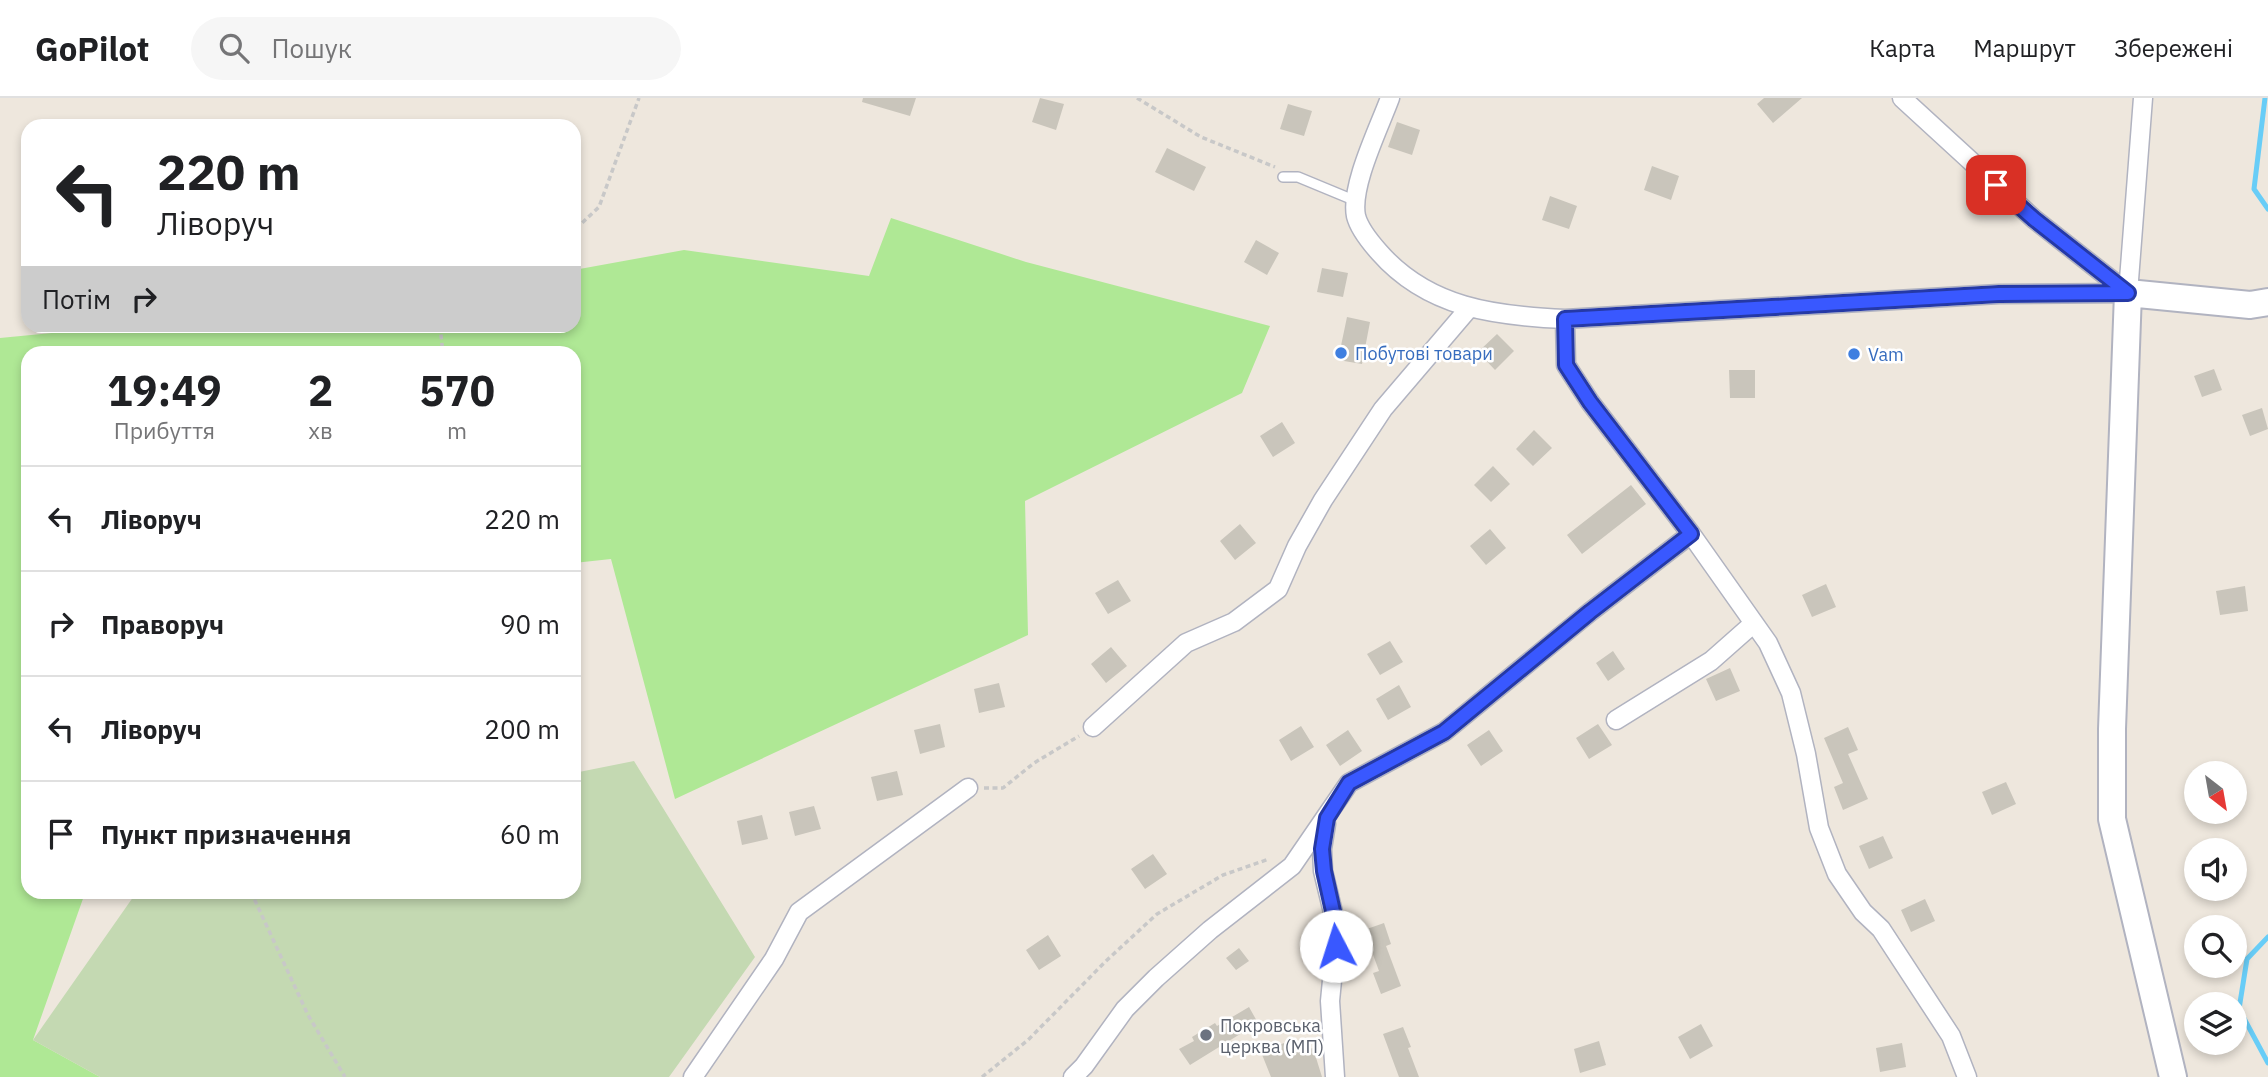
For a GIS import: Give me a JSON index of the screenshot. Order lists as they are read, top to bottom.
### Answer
{
  "places": ["Побутові товари", "Vam", "Покровська церква (МП)"],
  "north": "bottom right",
  "page": {
    "header": "GoPilot",
    "search": "Пошук",
    "nav": ["Карта", "Маршрут", "Збережені"],
    "turn": ["220 m", "Ліворуч"],
    "then": "Потім",
    "eta": [
      "19:49",
      "Прибуття",
      "2",
      "хв",
      "570",
      "m"
    ],
    "list": [
      {
        "name": "Ліворуч",
        "value": "220 m"
      },
      {
        "name": "Праворуч",
        "value": "90 m"
      },
      {
        "name": "Ліворуч",
        "value": "200 m"
      },
      {
        "name": "Пункт призначення",
        "value": "60 m"
      }
    ]
  }
}
